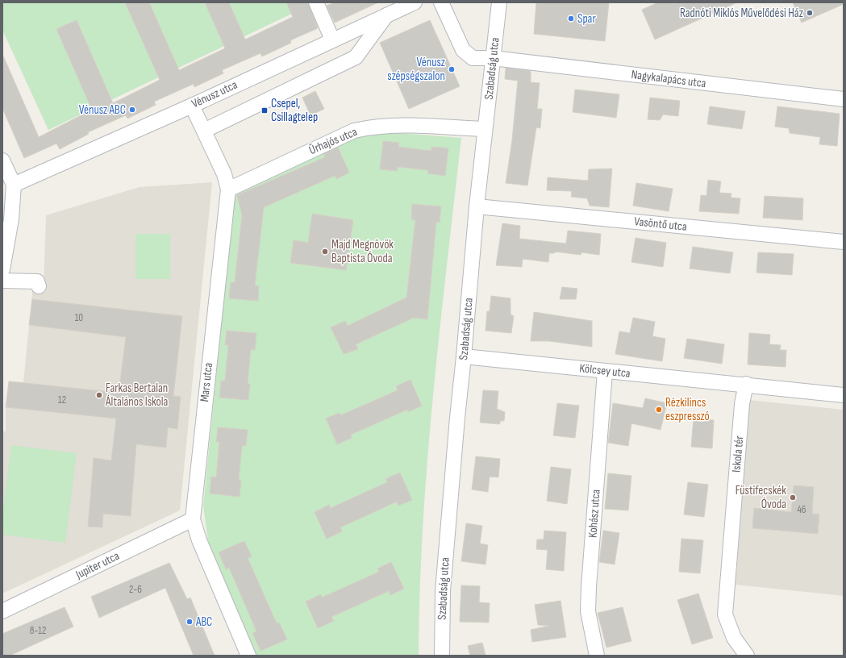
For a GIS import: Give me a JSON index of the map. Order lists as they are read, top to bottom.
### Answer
{
  "streets": {
    "street": [
      "Szabadság utca",
      "Nagykalapács utca",
      "Vénusz utca",
      "Űrhajós utca",
      "Vasöntő utca",
      "Kölcsey utca",
      "Mars utca",
      "Iskola tér",
      "Kohász utca",
      "Jupiter utca"
    ]
  },
  "crossings": [
    ["Szabadság utca", "Nagykalapács utca"],
    ["Szabadság utca", "Űrhajós utca"],
    ["Szabadság utca", "Vasöntő utca"],
    ["Szabadság utca", "Kölcsey utca"],
    ["Vénusz utca", "Mars utca"],
    ["Űrhajós utca", "Mars utca"],
    ["Kölcsey utca", "Iskola tér"],
    ["Kölcsey utca", "Kohász utca"],
    ["Mars utca", "Jupiter utca"]
  ],
  "places": {
    "other": [
      "Radnóti Miklós Művelődési Ház",
      "Spar",
      "Vénusz szépségszalon",
      "Vénusz ABC",
      "Majd Megnövök Baptista Óvoda",
      "Farkas Bertalan Általános Iskola",
      "Rézkilincs eszpresszó",
      "Füstifecskék Óvoda",
      "ABC"
    ],
    "transit": ["Csepel, Csillagtelep"]
  },
  "house_numbers": [
    "10",
    "12",
    "46",
    "2-6",
    "8-12"
  ]
}
